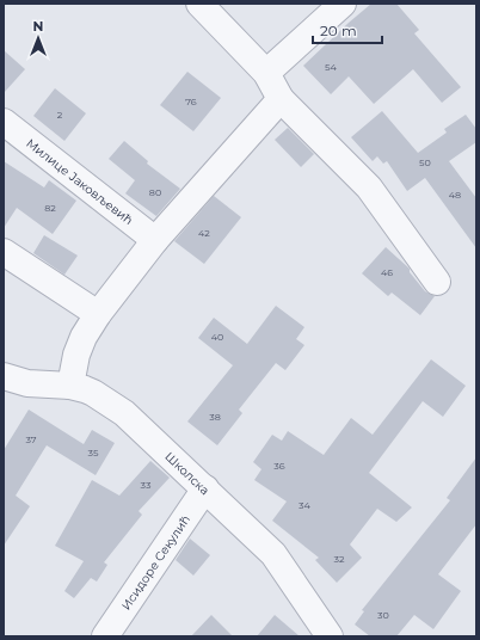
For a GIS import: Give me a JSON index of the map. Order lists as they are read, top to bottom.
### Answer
{
  "streets": {
    "street": ["Милице Јаковљевић", "Школска", "Исидоре Секулић"]
  },
  "crossings": [
    ["Школска", "Исидоре Секулић"]
  ],
  "house_numbers": [
    "54",
    "76",
    "2",
    "50",
    "80",
    "48",
    "82",
    "42",
    "46",
    "40",
    "38",
    "37",
    "35",
    "36",
    "33",
    "34",
    "32",
    "30"
  ],
  "scale_bar": "20 m",
  "north": "top"
}
